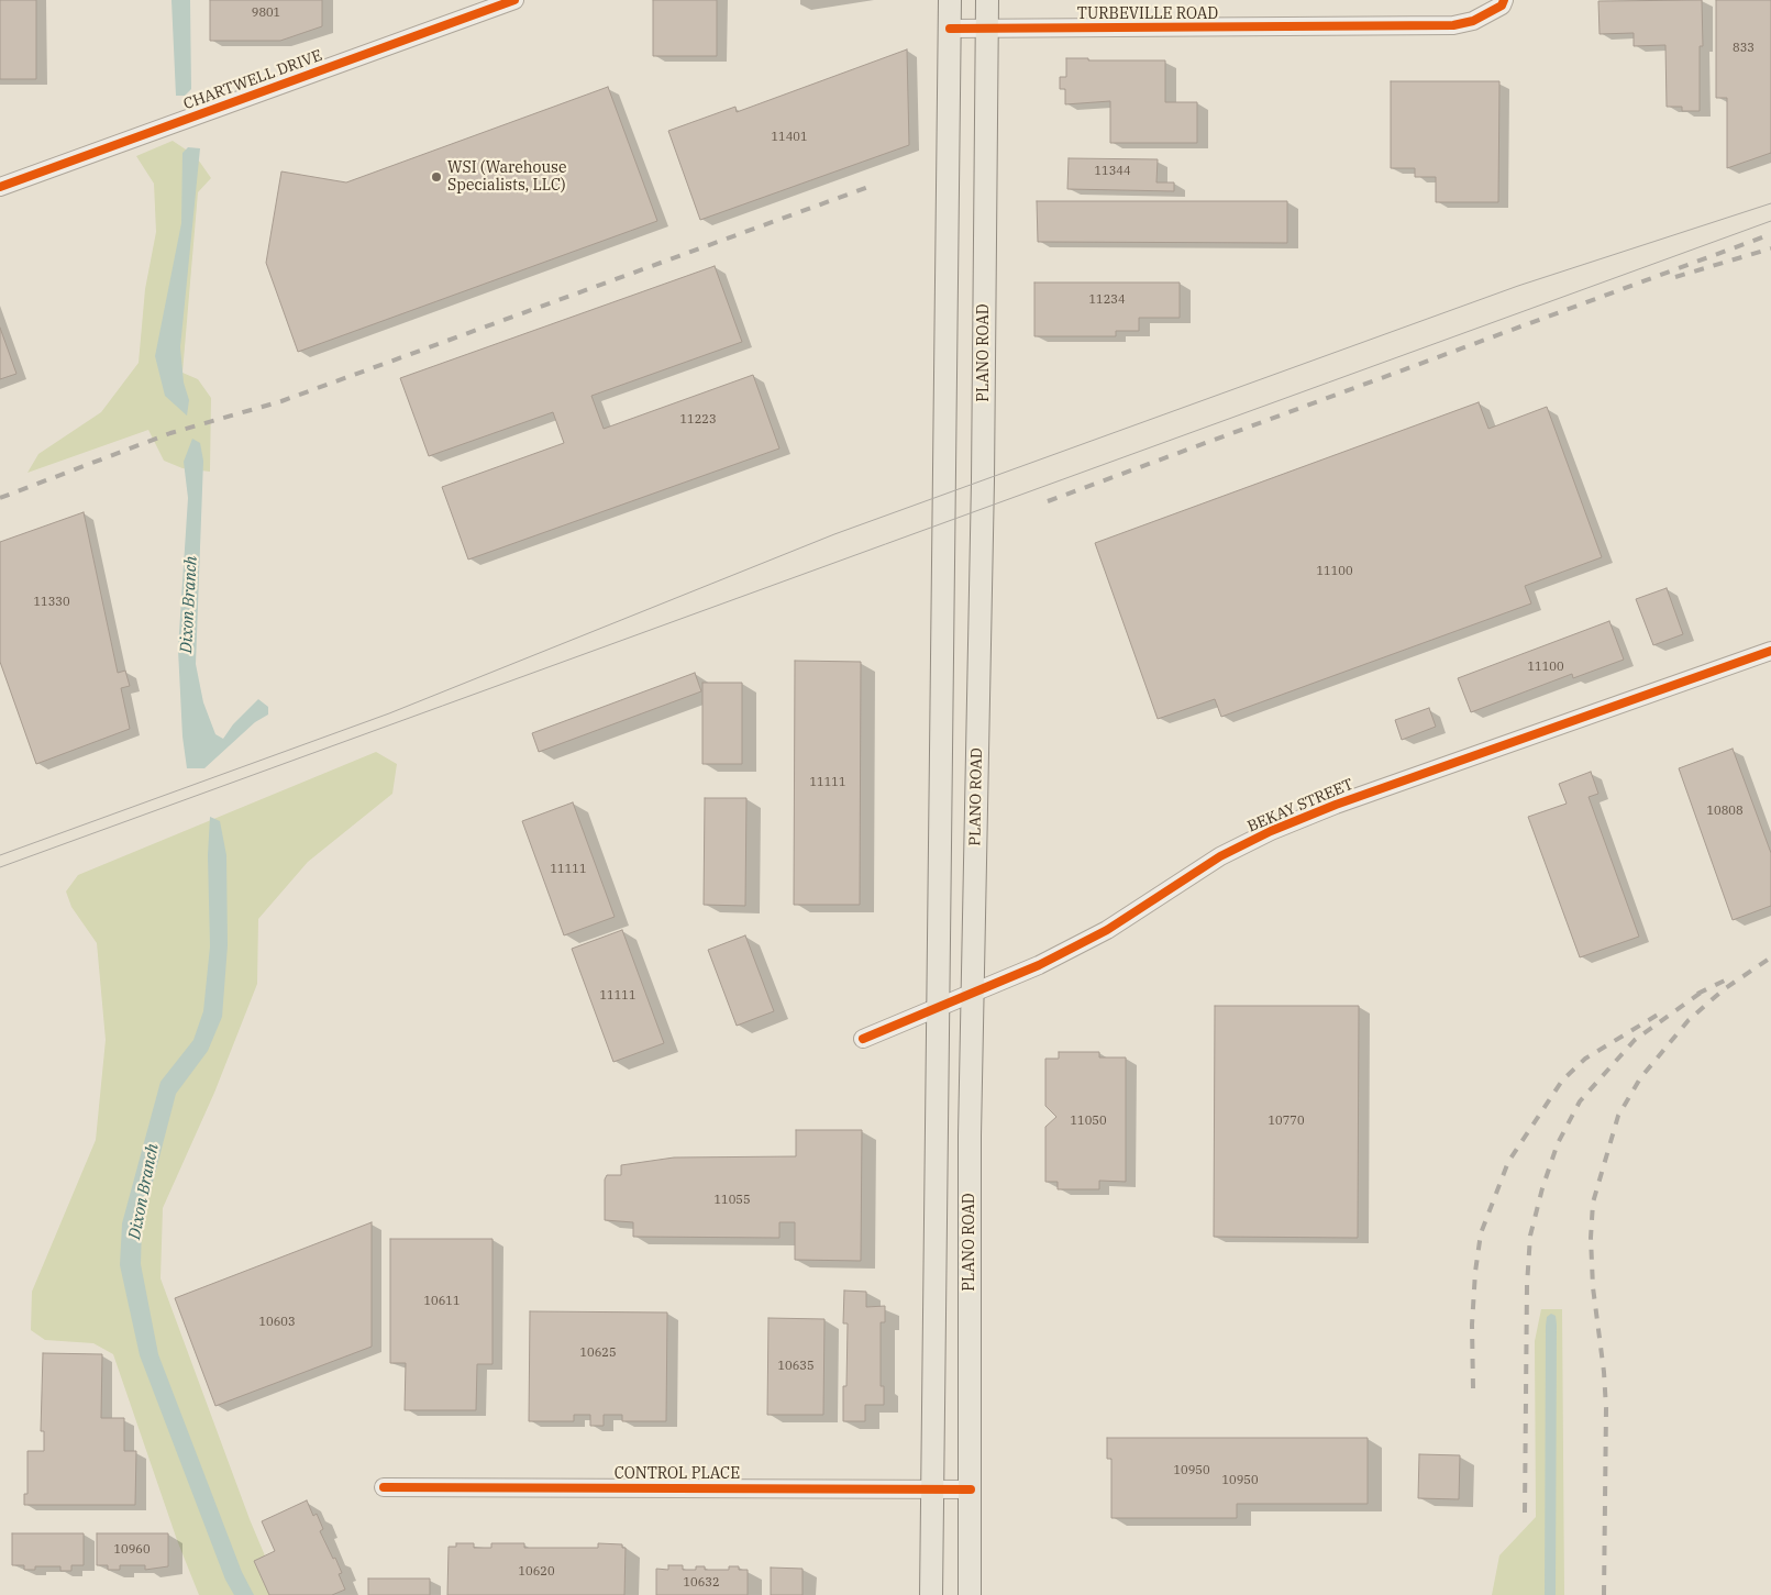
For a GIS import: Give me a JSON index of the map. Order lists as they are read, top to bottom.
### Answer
{
  "streets": {
    "main road": ["PLANO ROAD"],
    "street": [
      "TURBEVILLE ROAD",
      "CHARTWELL DRIVE",
      "BEKAY STREET",
      "CONTROL PLACE"
    ]
  },
  "crossings": [
    ["TURBEVILLE ROAD", "PLANO ROAD"],
    ["PLANO ROAD", "BEKAY STREET"],
    ["PLANO ROAD", "CONTROL PLACE"]
  ],
  "water": ["Dixon Branch"],
  "places": ["WSI (Warehouse Specialists, LLC)"],
  "house_numbers": [
    "9801",
    "833",
    "11401",
    "11344",
    "11234",
    "11223",
    "11100",
    "11330",
    "11100",
    "11111",
    "10808",
    "11111",
    "11111",
    "11050",
    "10770",
    "11055",
    "10611",
    "10603",
    "10625",
    "10635",
    "10950",
    "10950",
    "10960",
    "10620",
    "10632"
  ]
}
